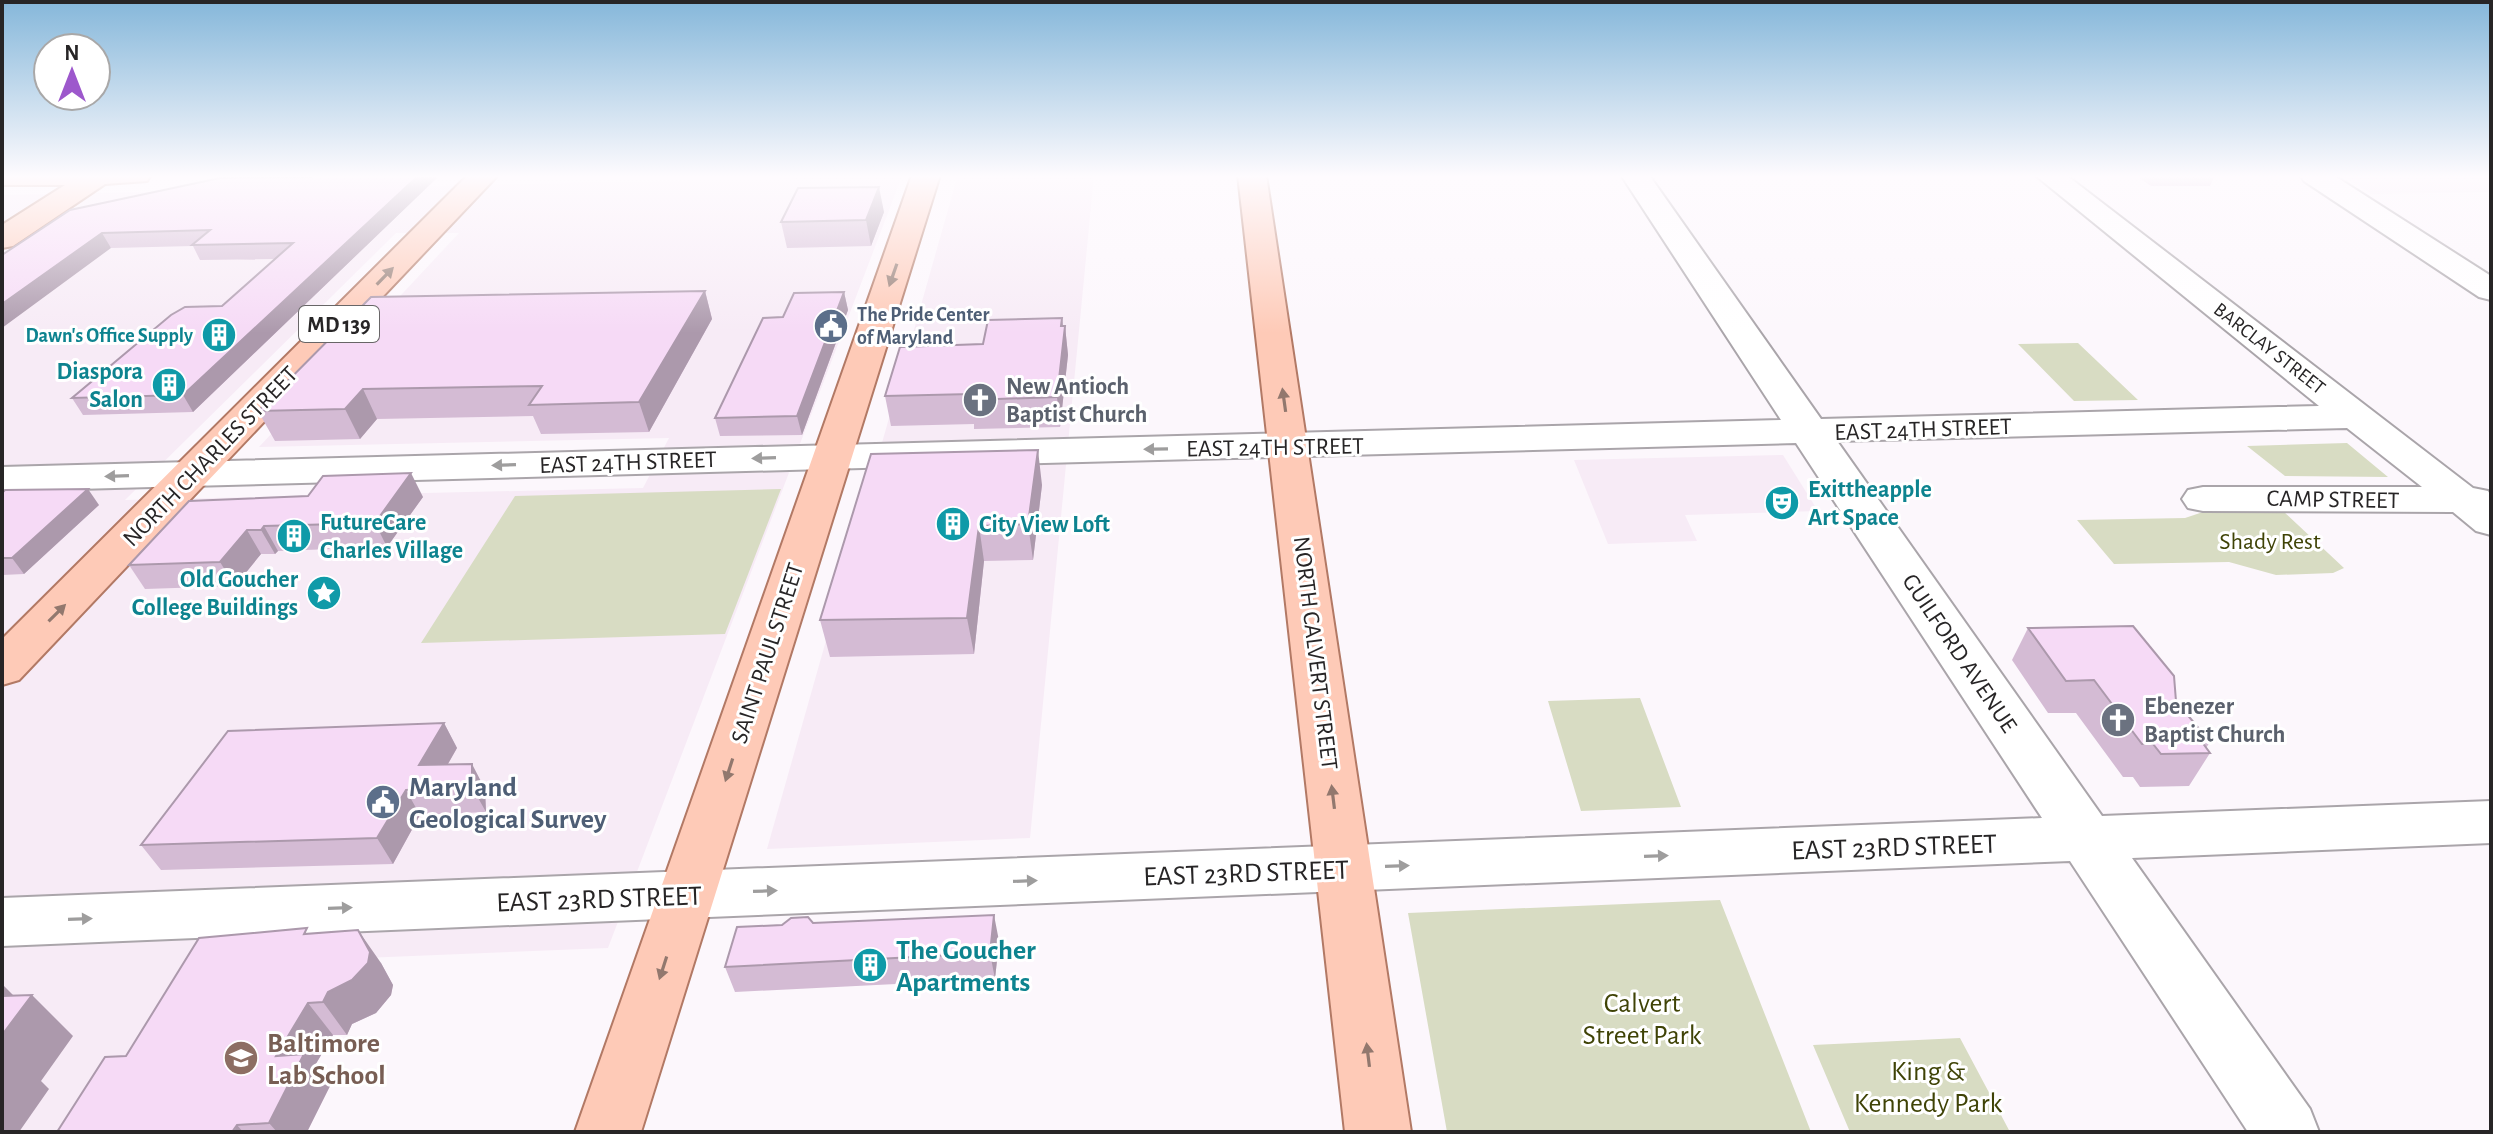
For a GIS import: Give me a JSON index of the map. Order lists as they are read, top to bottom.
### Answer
{
  "streets": {
    "main road": [
      "MD 139",
      "NORTH CHARLES STREET",
      "SAINT PAUL STREET",
      "NORTH CALVERT STREET"
    ],
    "street": [
      "BARCLAY STREET",
      "EAST 24TH STREET",
      "CAMP STREET",
      "GUILFORD AVENUE",
      "EAST 23RD STREET"
    ]
  },
  "crossings": [
    ["BARCLAY STREET", "EAST 24TH STREET"],
    ["BARCLAY STREET", "CAMP STREET"],
    ["EAST 24TH STREET", "NORTH CHARLES STREET"],
    ["EAST 24TH STREET", "SAINT PAUL STREET"],
    ["EAST 24TH STREET", "NORTH CALVERT STREET"],
    ["EAST 24TH STREET", "GUILFORD AVENUE"],
    ["SAINT PAUL STREET", "EAST 23RD STREET"],
    ["NORTH CALVERT STREET", "EAST 23RD STREET"],
    ["GUILFORD AVENUE", "EAST 23RD STREET"]
  ],
  "one_way": [
    "EAST 24TH STREET",
    "NORTH CHARLES STREET",
    "SAINT PAUL STREET",
    "NORTH CALVERT STREET",
    "EAST 23RD STREET"
  ],
  "parks": ["Shady Rest", "Calvert Street Park", "King & Kennedy Park"],
  "places": {
    "public building": ["The Pride Center of Maryland", "Maryland Geological Survey"],
    "building": [
      "Dawn's Office Supply",
      "Diaspora Salon",
      "City View Loft",
      "FutureCare Charles Village",
      "The Goucher Apartments"
    ],
    "church": ["New Antioch Baptist Church", "Ebenezer Baptist Church"],
    "theatre": ["Exittheapple Art Space"],
    "place": ["Old Goucher College Buildings"],
    "school or university": ["Baltimore Lab School"]
  },
  "north": "top"
}
